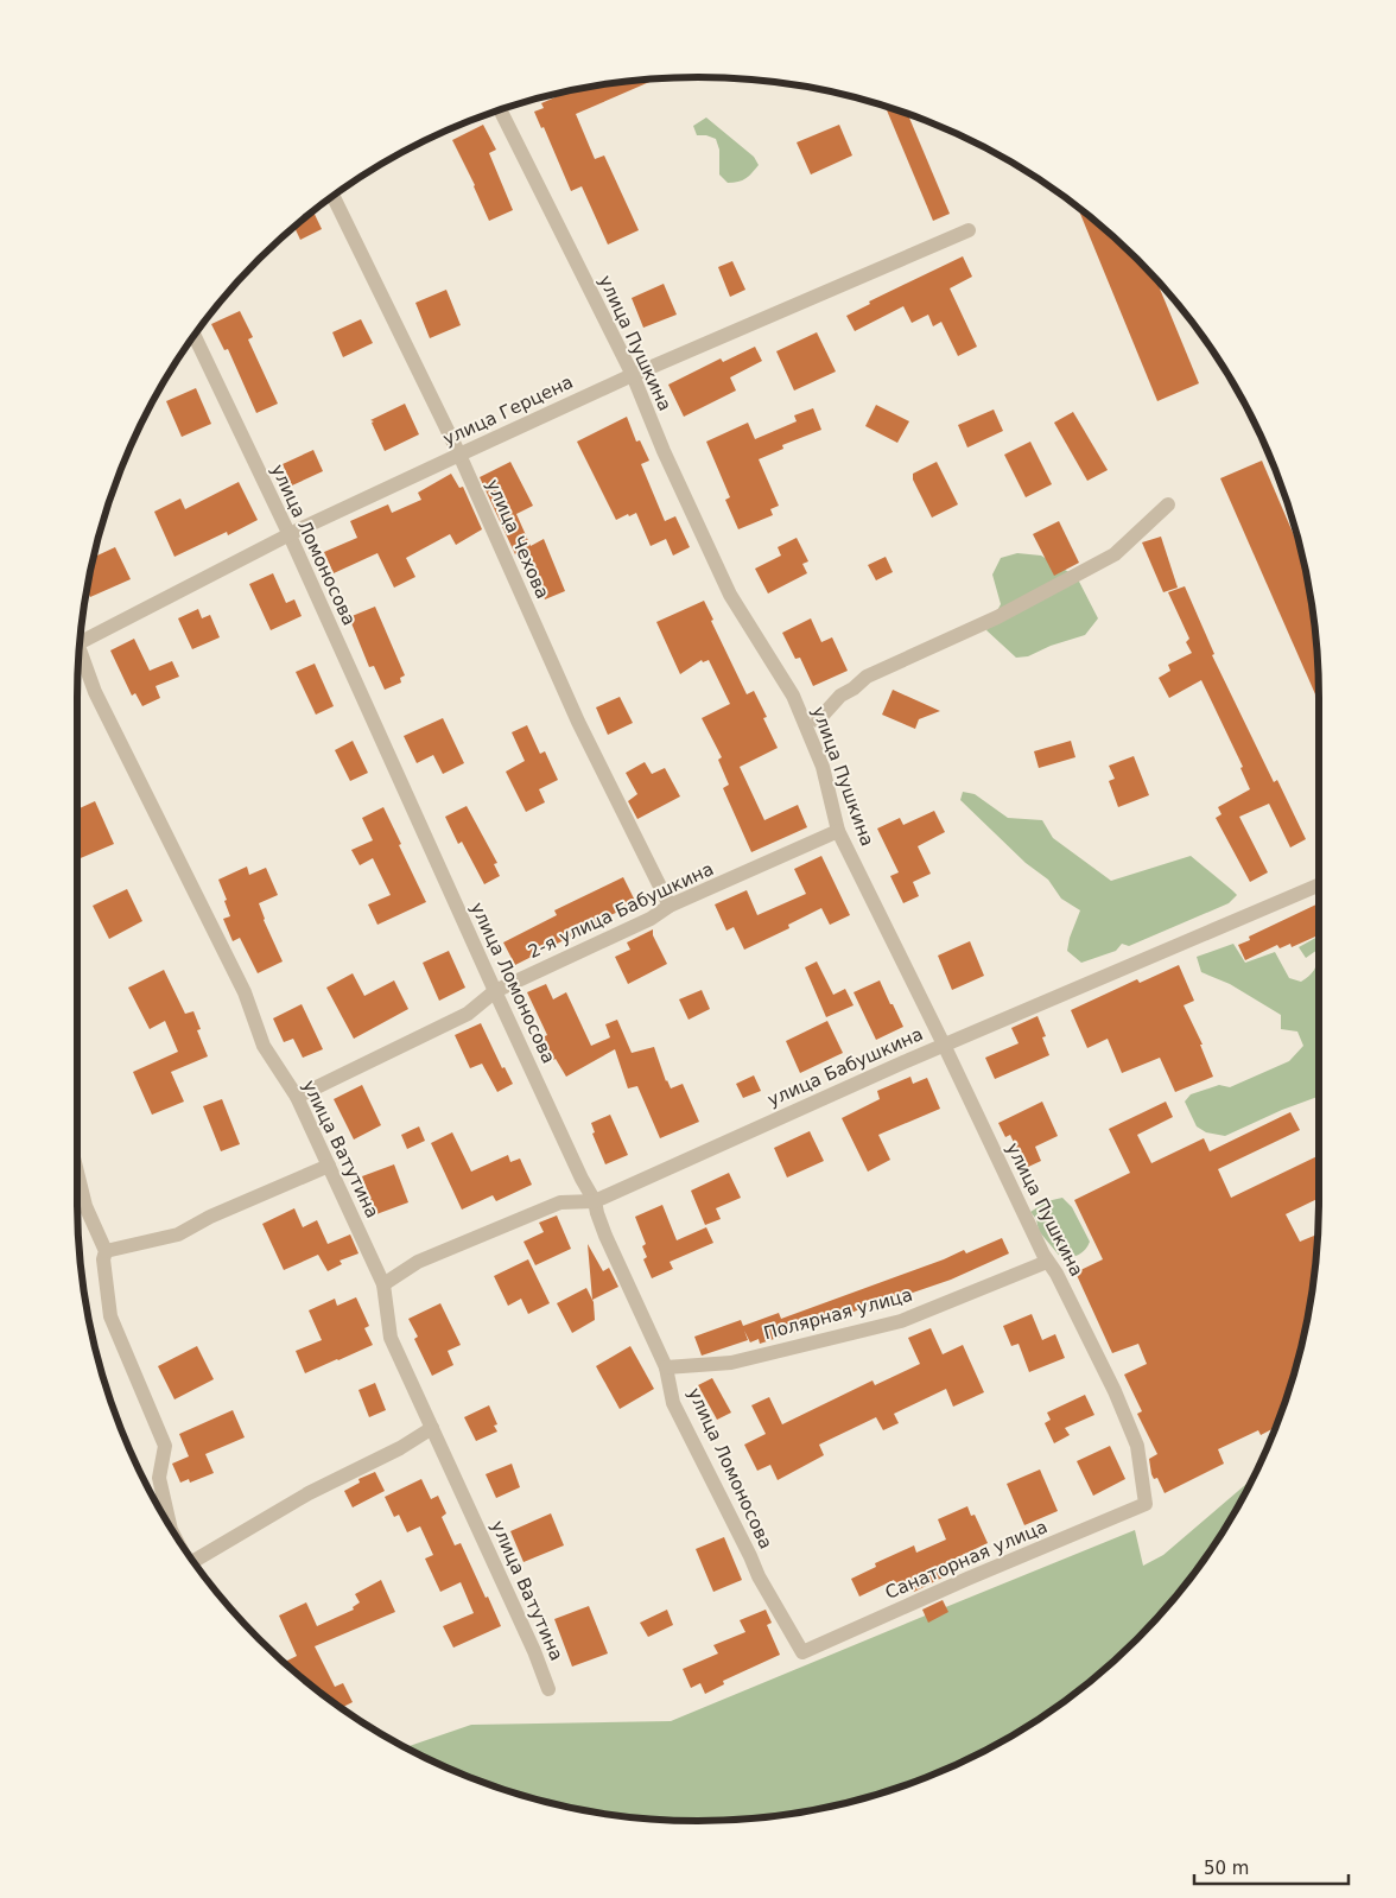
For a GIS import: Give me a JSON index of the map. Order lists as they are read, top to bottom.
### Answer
{
  "streets": {
    "street": [
      "улица Пушкина",
      "улица Герцена",
      "улица Чехова",
      "улица Ломоносова",
      "2-я улица Бабушкина",
      "улица Бабушкина",
      "улица Ватутина",
      "Полярная улица",
      "Санаторная улица"
    ]
  },
  "crossings": [
    ["улица Пушкина", "улица Герцена"],
    ["улица Пушкина", "2-я улица Бабушкина"],
    ["улица Пушкина", "улица Бабушкина"],
    ["улица Пушкина", "Полярная улица"],
    ["улица Пушкина", "Санаторная улица"],
    ["улица Герцена", "улица Чехова"],
    ["улица Герцена", "улица Ломоносова"],
    ["улица Чехова", "2-я улица Бабушкина"],
    ["улица Ломоносова", "2-я улица Бабушкина"],
    ["улица Ломоносова", "улица Бабушкина"],
    ["улица Ломоносова", "Полярная улица"],
    ["улица Ломоносова", "Санаторная улица"],
    ["2-я улица Бабушкина", "улица Ватутина"],
    ["улица Бабушкина", "улица Ватутина"]
  ],
  "scale_bar": "50 m"
}
